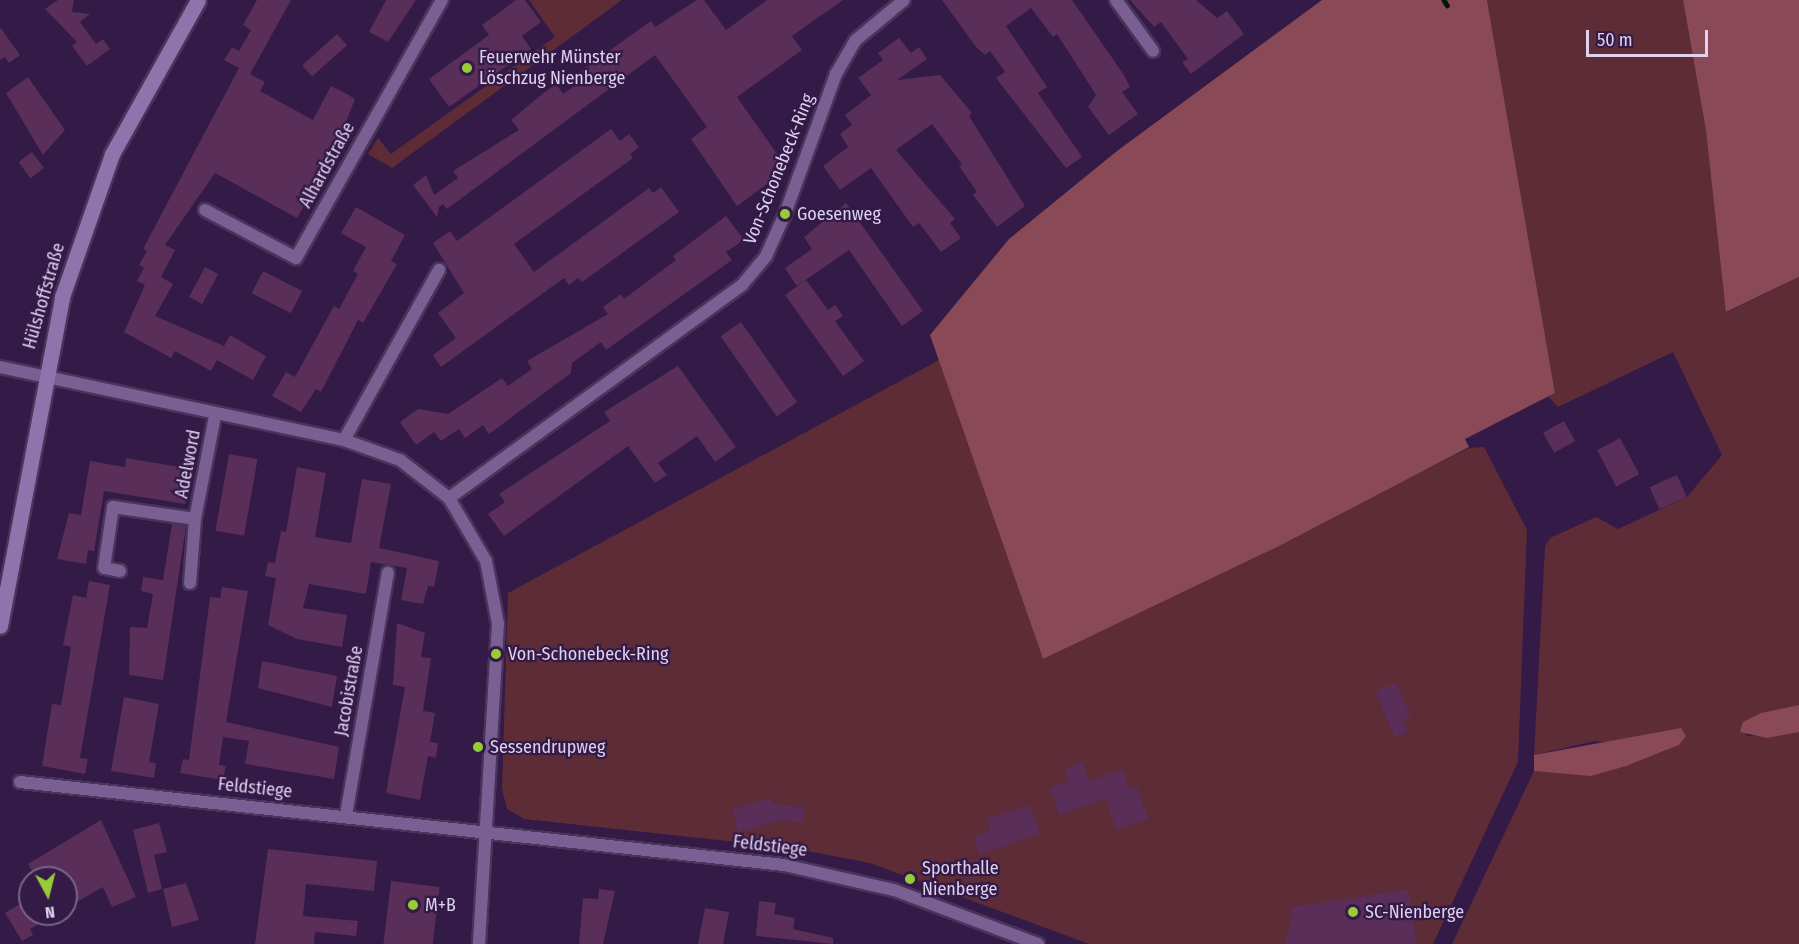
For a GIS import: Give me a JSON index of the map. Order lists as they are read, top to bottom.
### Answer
{
  "streets": {
    "main road": ["Hülshoffstraße"],
    "street": [
      "Alhardstraße",
      "Von-Schonebeck-Ring",
      "Adelword",
      "Jacobistraße",
      "Feldstiege"
    ]
  },
  "crossings": [
    ["Jacobistraße", "Feldstiege"]
  ],
  "places": [
    "Feuerwehr Münster Löschzug Nienberge",
    "Goesenweg",
    "Von-Schonebeck-Ring",
    "Sessendrupweg",
    "Sporthalle Nienberge",
    "M+B",
    "SC-Nienberge"
  ],
  "scale_bar": "50 m",
  "north": "bottom"
}
